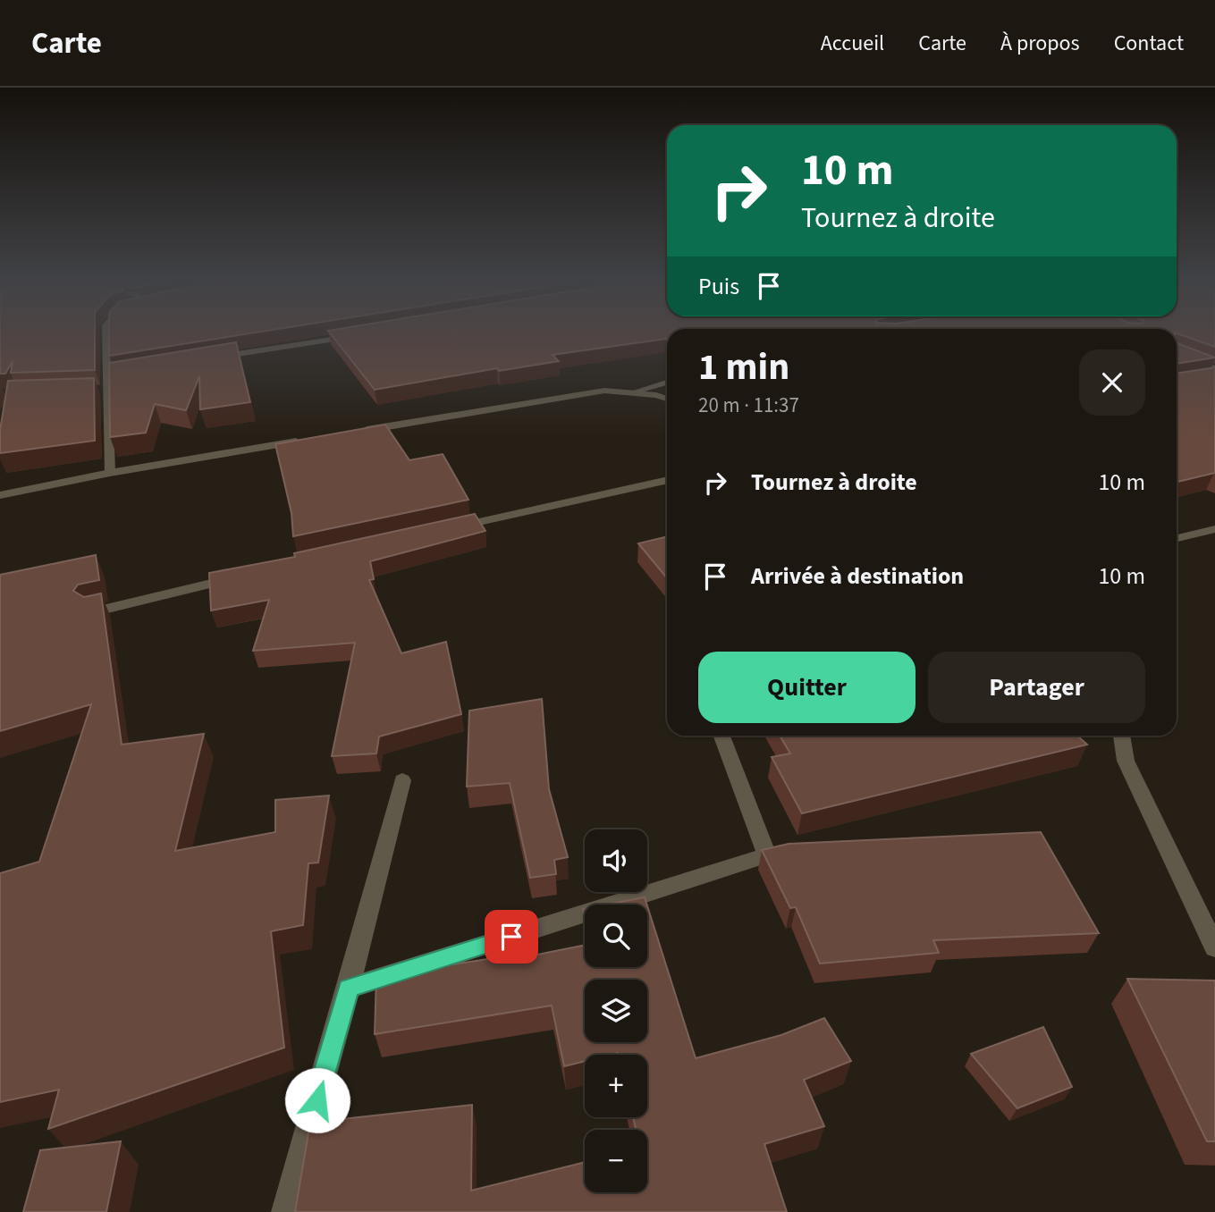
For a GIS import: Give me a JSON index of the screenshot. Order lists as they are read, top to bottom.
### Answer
{
  "page": {
    "header": "Carte",
    "nav": [
      "Accueil",
      "Carte",
      "À propos",
      "Contact"
    ],
    "turn": ["10 m", "Tournez à droite"],
    "then": "Puis",
    "heading": ["1 min", "20 m · 11:37"],
    "list": [
      {
        "name": "Tournez à droite",
        "value": "10 m"
      },
      {
        "name": "Arrivée à destination",
        "value": "10 m"
      }
    ],
    "buttons": ["Quitter", "Partager"],
    "map_buttons": ["+", "−"]
  }
}
